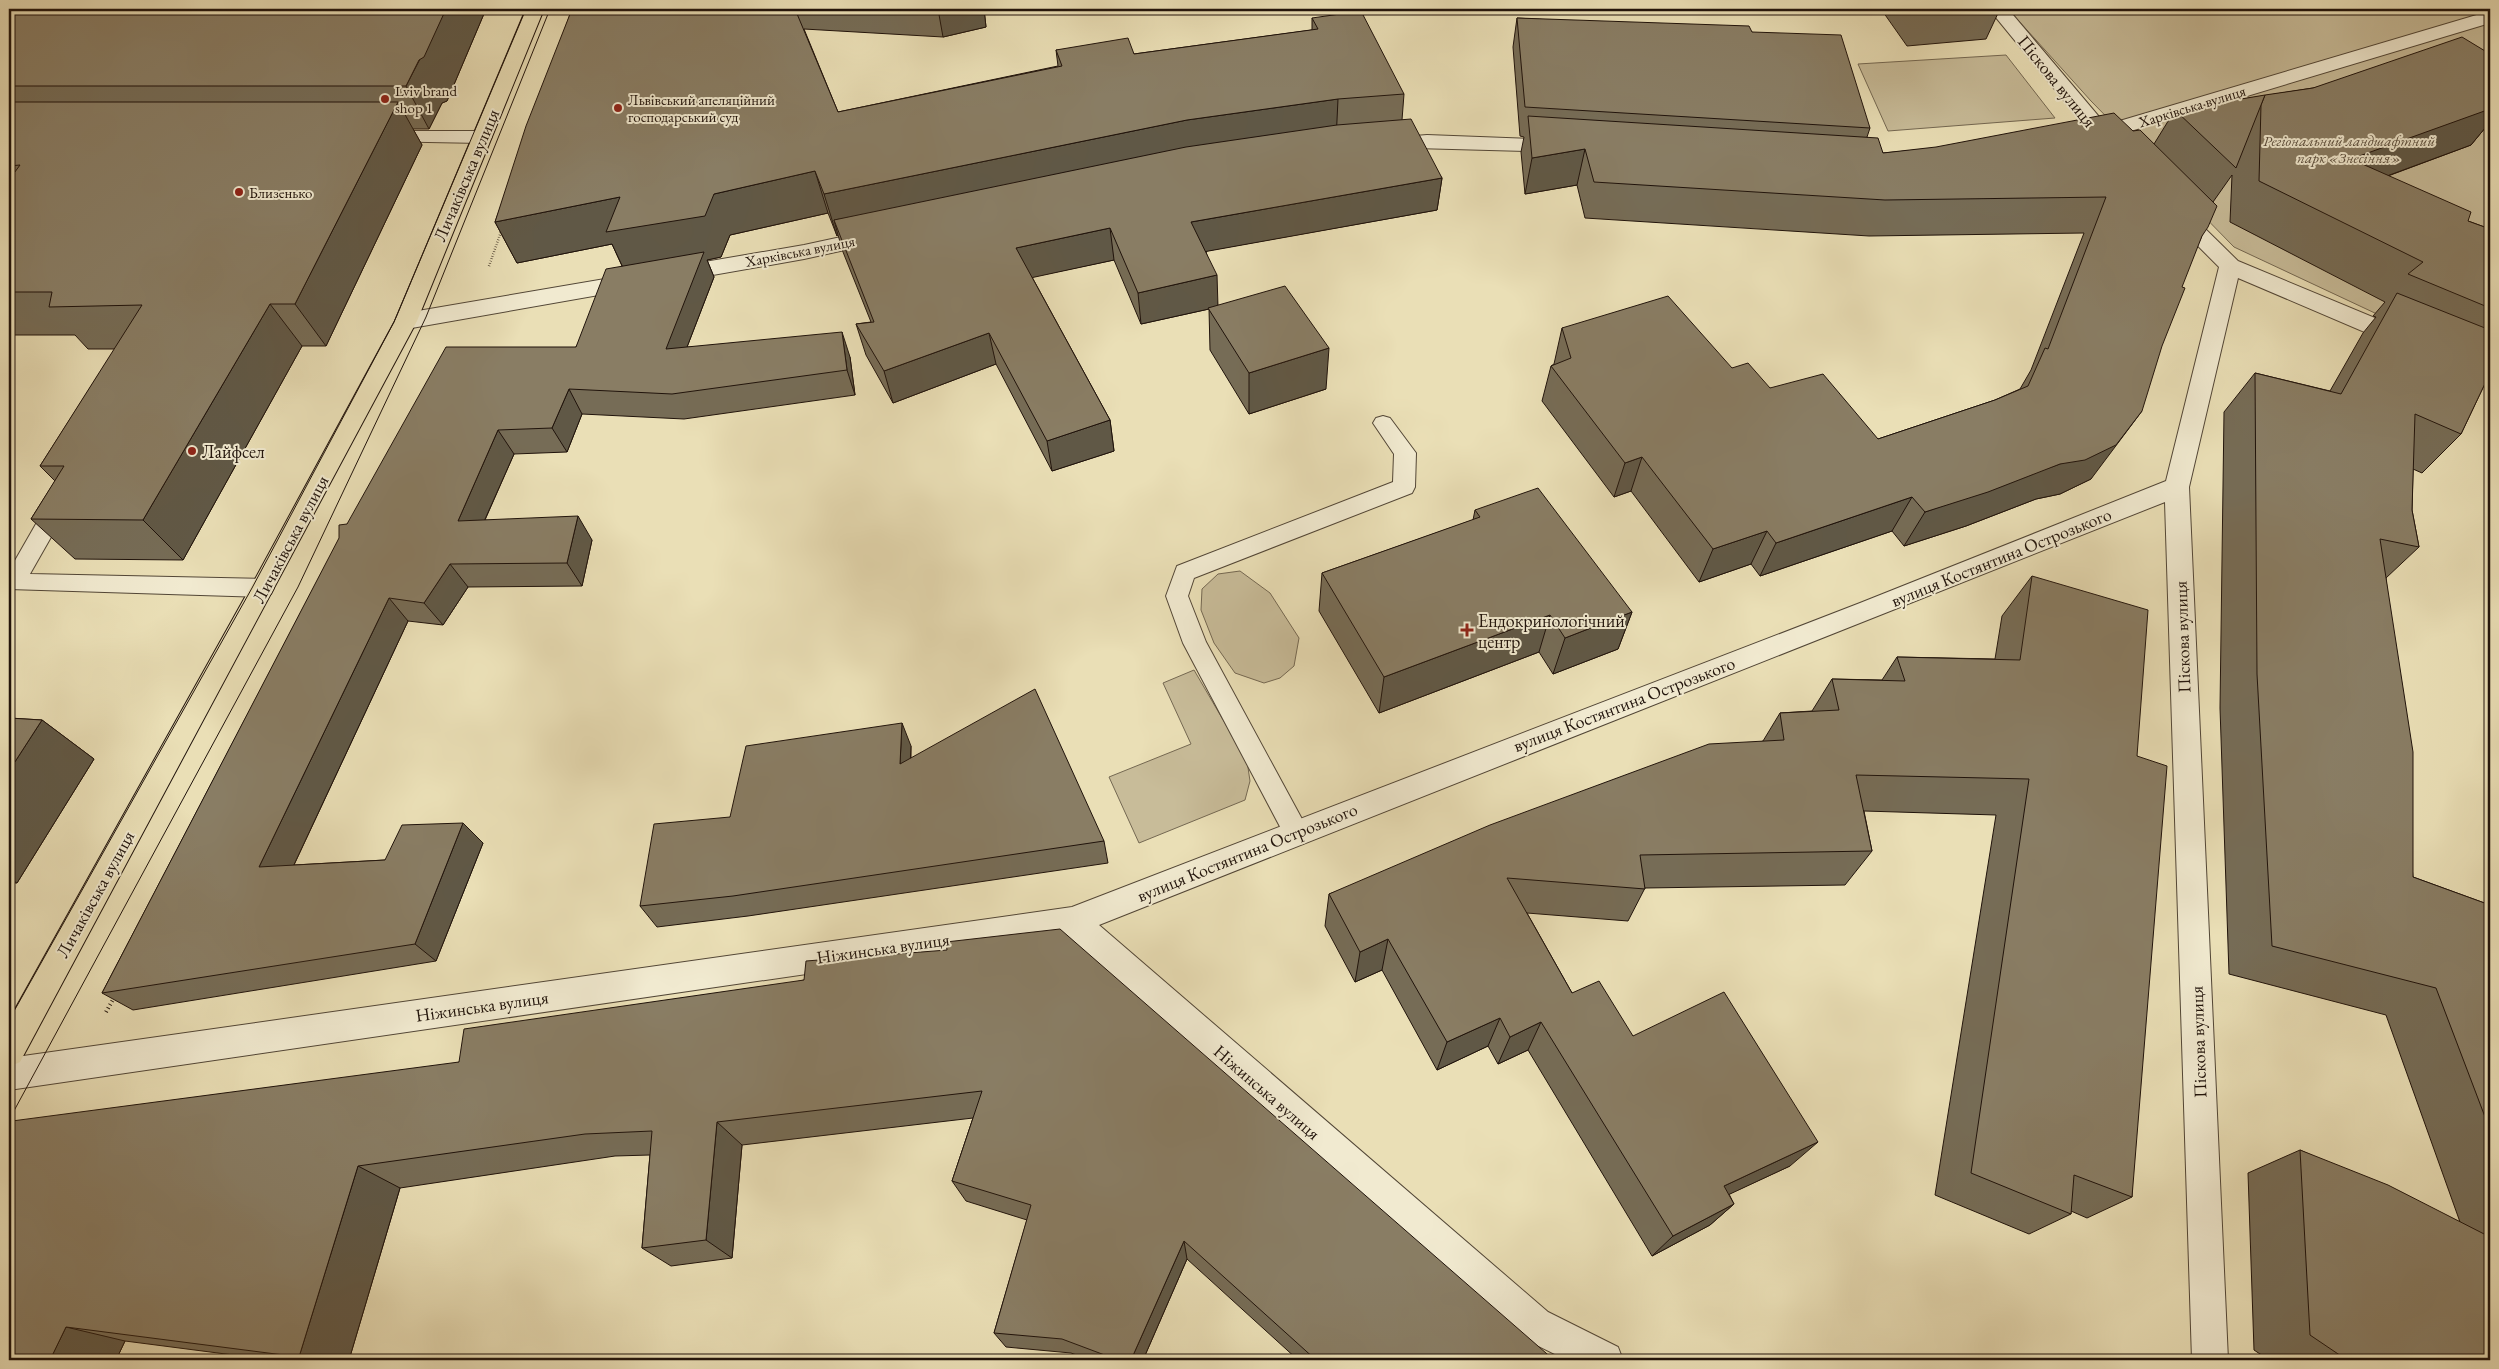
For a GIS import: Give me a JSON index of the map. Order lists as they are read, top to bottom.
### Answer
{
  "streets": {
    "main road": ["Личаківська вулиця"],
    "street": [
      "Піскова вулиця",
      "Харківська вулиця",
      "вулиця Костянтина Острозького",
      "Ніжинська вулиця"
    ]
  },
  "crossings": [
    ["Піскова вулиця", "Харківська вулиця"],
    ["Піскова вулиця", "вулиця Костянтина Острозького"],
    ["Харківська вулиця", "Личаківська вулиця"],
    ["вулиця Костянтина Острозького", "Ніжинська вулиця"]
  ],
  "parks": ["Регіональний ландшафтний парк «Знесіння»"],
  "places": {
    "other": [
      "Lviv brand shop 1",
      "Львівський апеляційний господарський суд",
      "Близенько",
      "Лайфсел"
    ],
    "health": ["Ендокринологічний центр"]
  }
}
